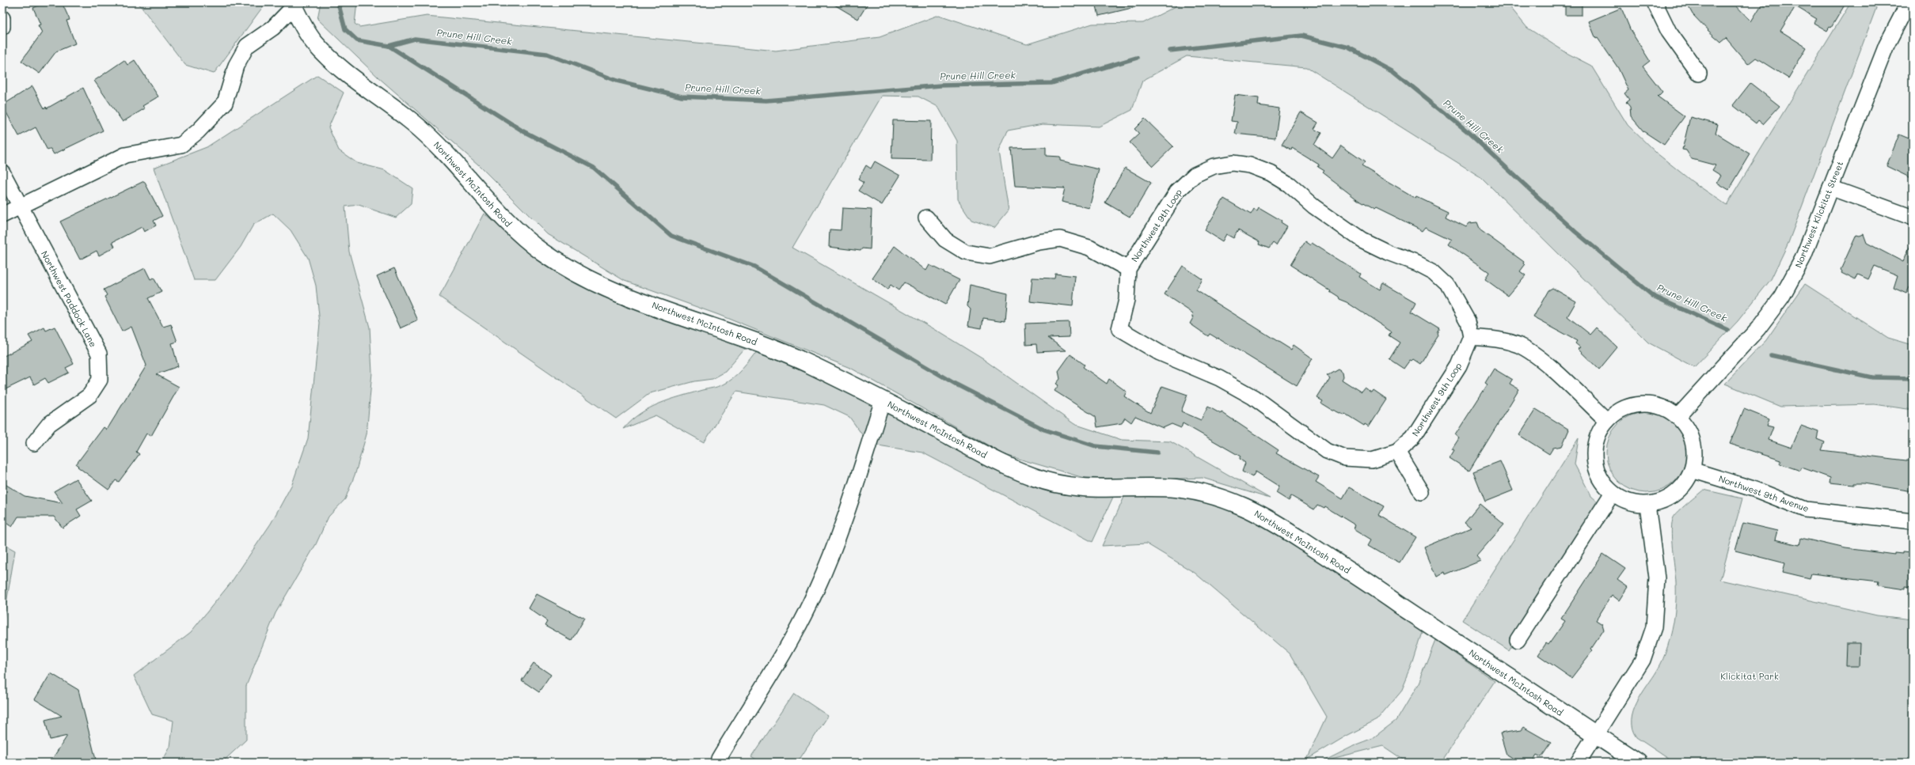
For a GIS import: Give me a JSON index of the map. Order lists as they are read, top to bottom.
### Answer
{
  "streets": {
    "street": [
      "Northwest McIntosh Road",
      "Northwest Klickitat Street",
      "Northwest 9th Loop",
      "Northwest Paddock Lane",
      "Northwest 9th Avenue"
    ]
  },
  "crossings": [
    ["Northwest Klickitat Street", "Northwest 9th Avenue"]
  ],
  "water": ["Prune Hill Creek"],
  "parks": ["Klickitat Park"]
}
